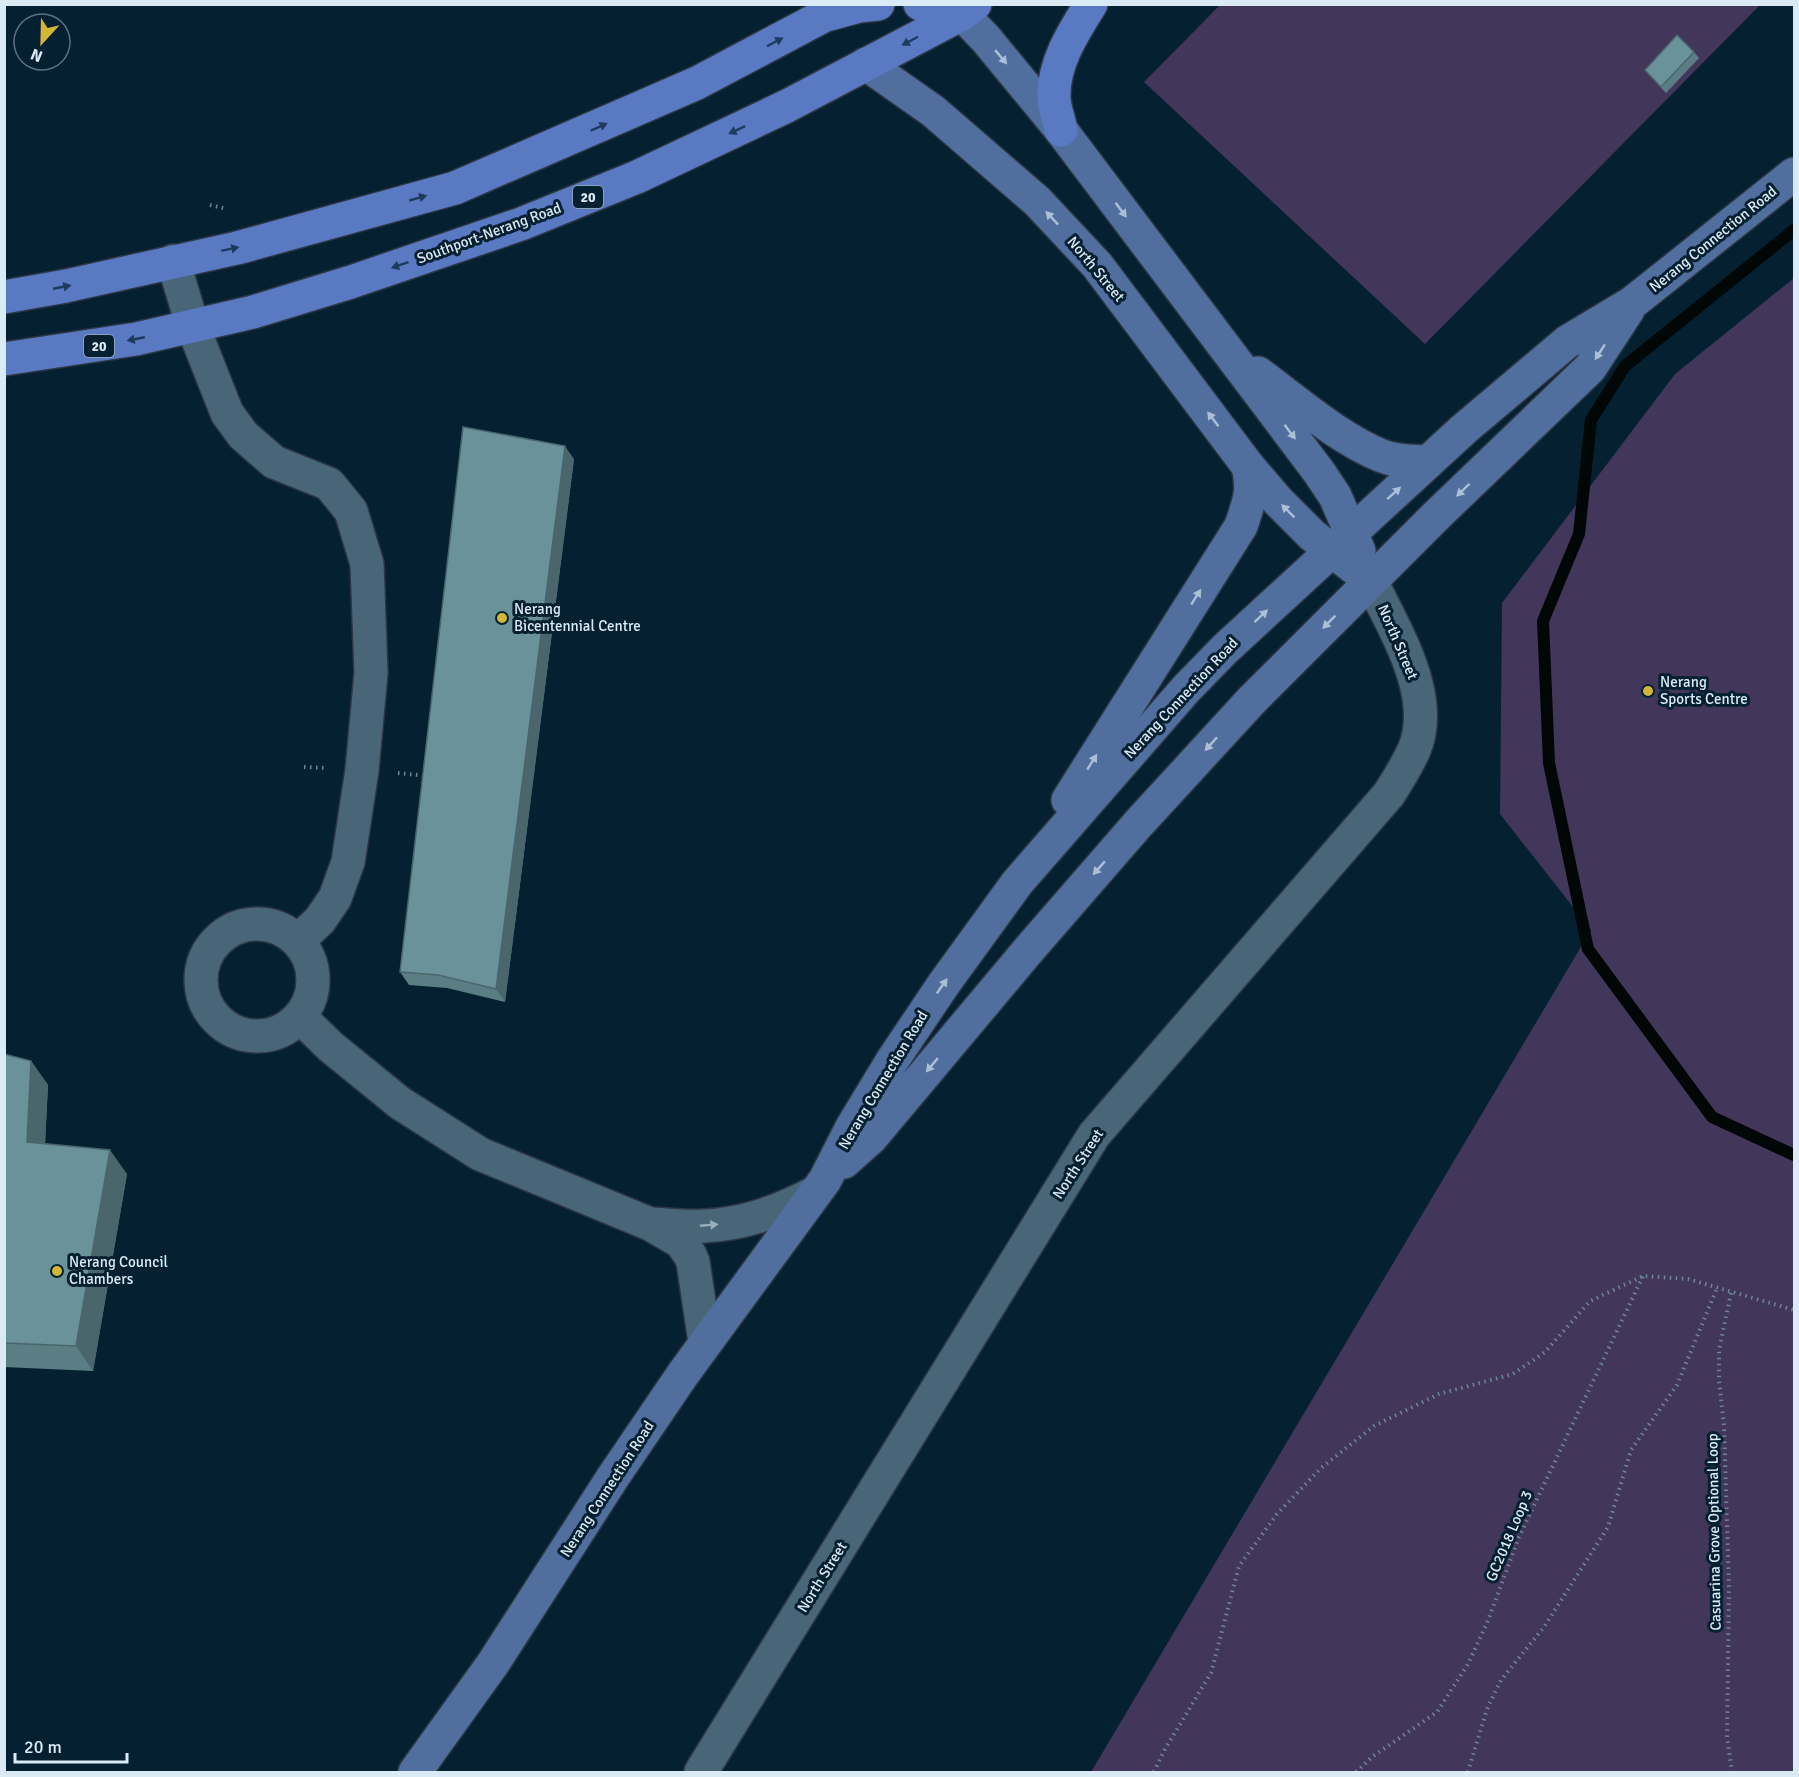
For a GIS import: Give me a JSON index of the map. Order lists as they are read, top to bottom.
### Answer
{
  "streets": {
    "main road": [
      "20",
      "Southport-Nerang Road",
      "Nerang Connection Road",
      "North Street"
    ],
    "path": ["Casuarina Grove Optional Loop", "GC2018 Loop 3"]
  },
  "crossings": [
    ["Southport-Nerang Road", "North Street"],
    ["Nerang Connection Road", "North Street"]
  ],
  "places": ["Nerang Bicentennial Centre", "Nerang Sports Centre", "Nerang Council Chambers"],
  "scale_bar": "20 m",
  "north": "bottom"
}
